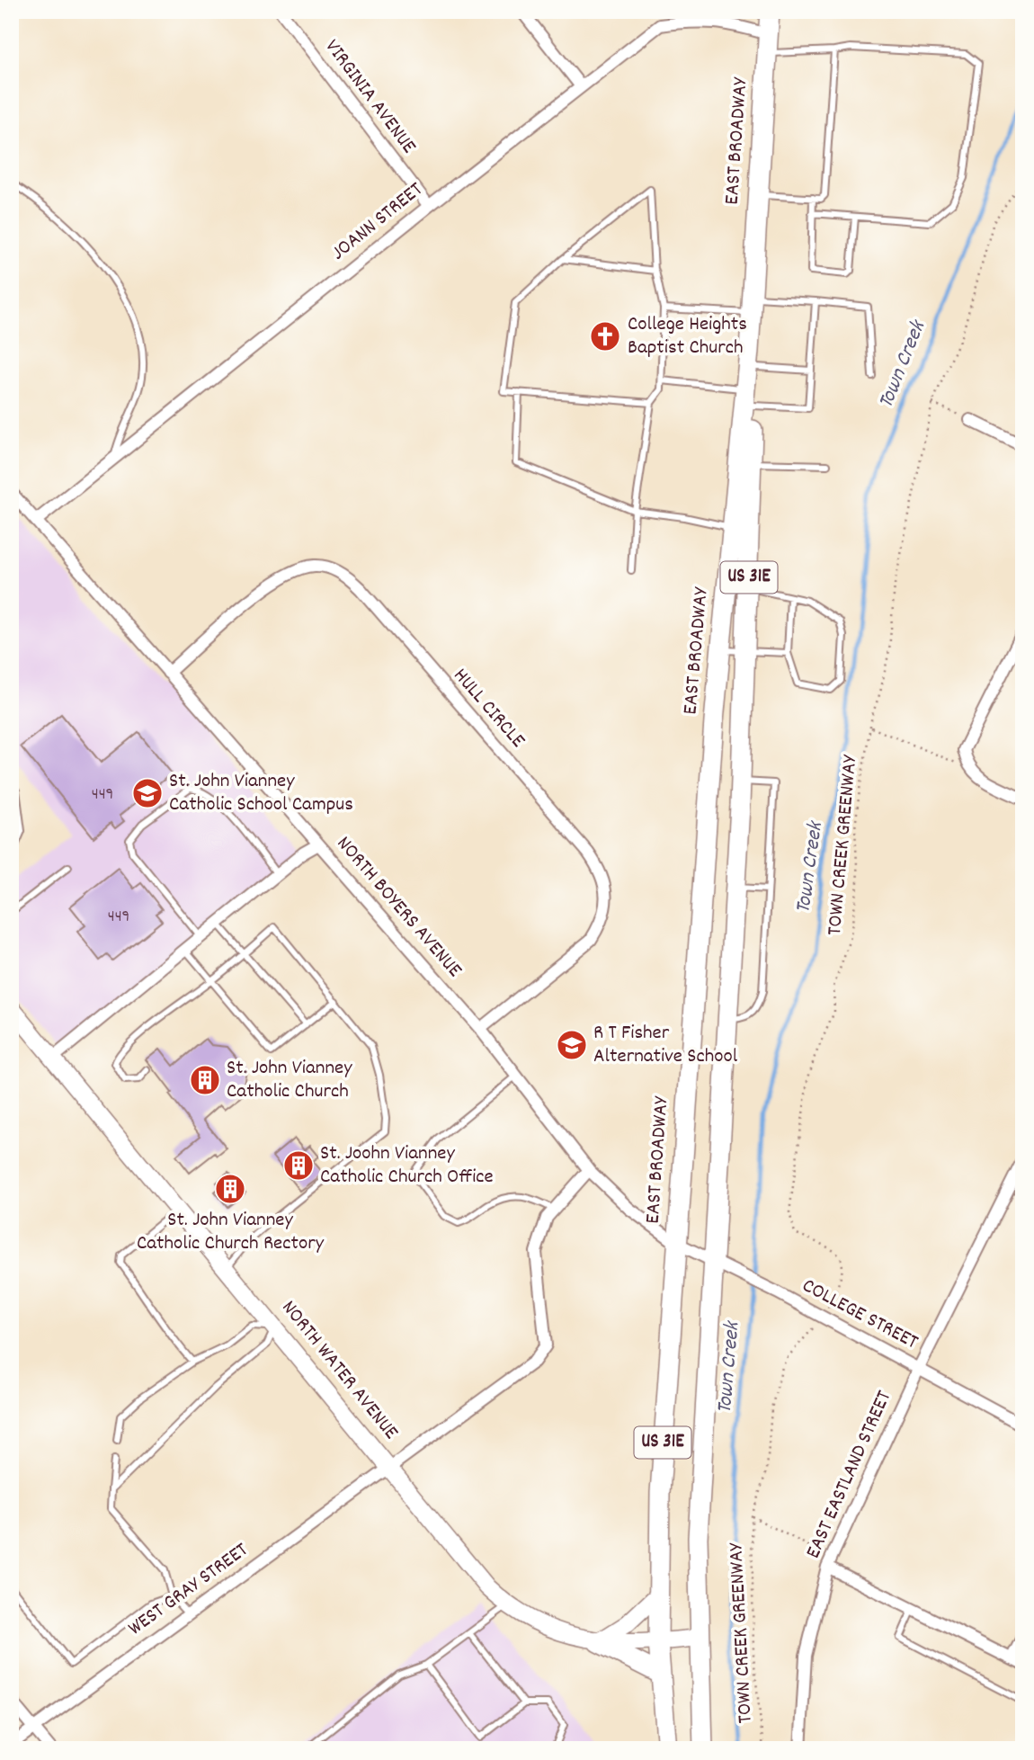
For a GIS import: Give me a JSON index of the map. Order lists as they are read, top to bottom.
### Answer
{
  "streets": {
    "main road": ["EAST BROADWAY", "US 31E", "NORTH WATER AVENUE"],
    "street": [
      "VIRGINIA AVENUE",
      "JOANN STREET",
      "HULL CIRCLE",
      "NORTH BOYERS AVENUE",
      "COLLEGE STREET",
      "EAST EASTLAND STREET",
      "WEST GRAY STREET"
    ],
    "path": ["TOWN CREEK GREENWAY"]
  },
  "crossings": [
    ["VIRGINIA AVENUE", "JOANN STREET"],
    ["EAST BROADWAY", "JOANN STREET"],
    ["EAST BROADWAY", "NORTH BOYERS AVENUE"],
    ["EAST BROADWAY", "COLLEGE STREET"],
    ["EAST BROADWAY", "NORTH WATER AVENUE"],
    ["JOANN STREET", "NORTH BOYERS AVENUE"],
    ["HULL CIRCLE", "NORTH BOYERS AVENUE"],
    ["TOWN CREEK GREENWAY", "COLLEGE STREET"],
    ["NORTH BOYERS AVENUE", "COLLEGE STREET"],
    ["NORTH BOYERS AVENUE", "WEST GRAY STREET"],
    ["COLLEGE STREET", "EAST EASTLAND STREET"],
    ["NORTH WATER AVENUE", "WEST GRAY STREET"]
  ],
  "water": ["Town Creek"],
  "places": {
    "church": ["College Heights Baptist Church"],
    "school or university": ["St. John Vianney Catholic School Campus", "R T Fisher Alternative School"],
    "building": ["St. John Vianney Catholic Church", "St. Joohn Vianney Catholic Church Office", "St. John Vianney Catholic Church Rectory"]
  },
  "house_numbers": ["449", "449"]
}
